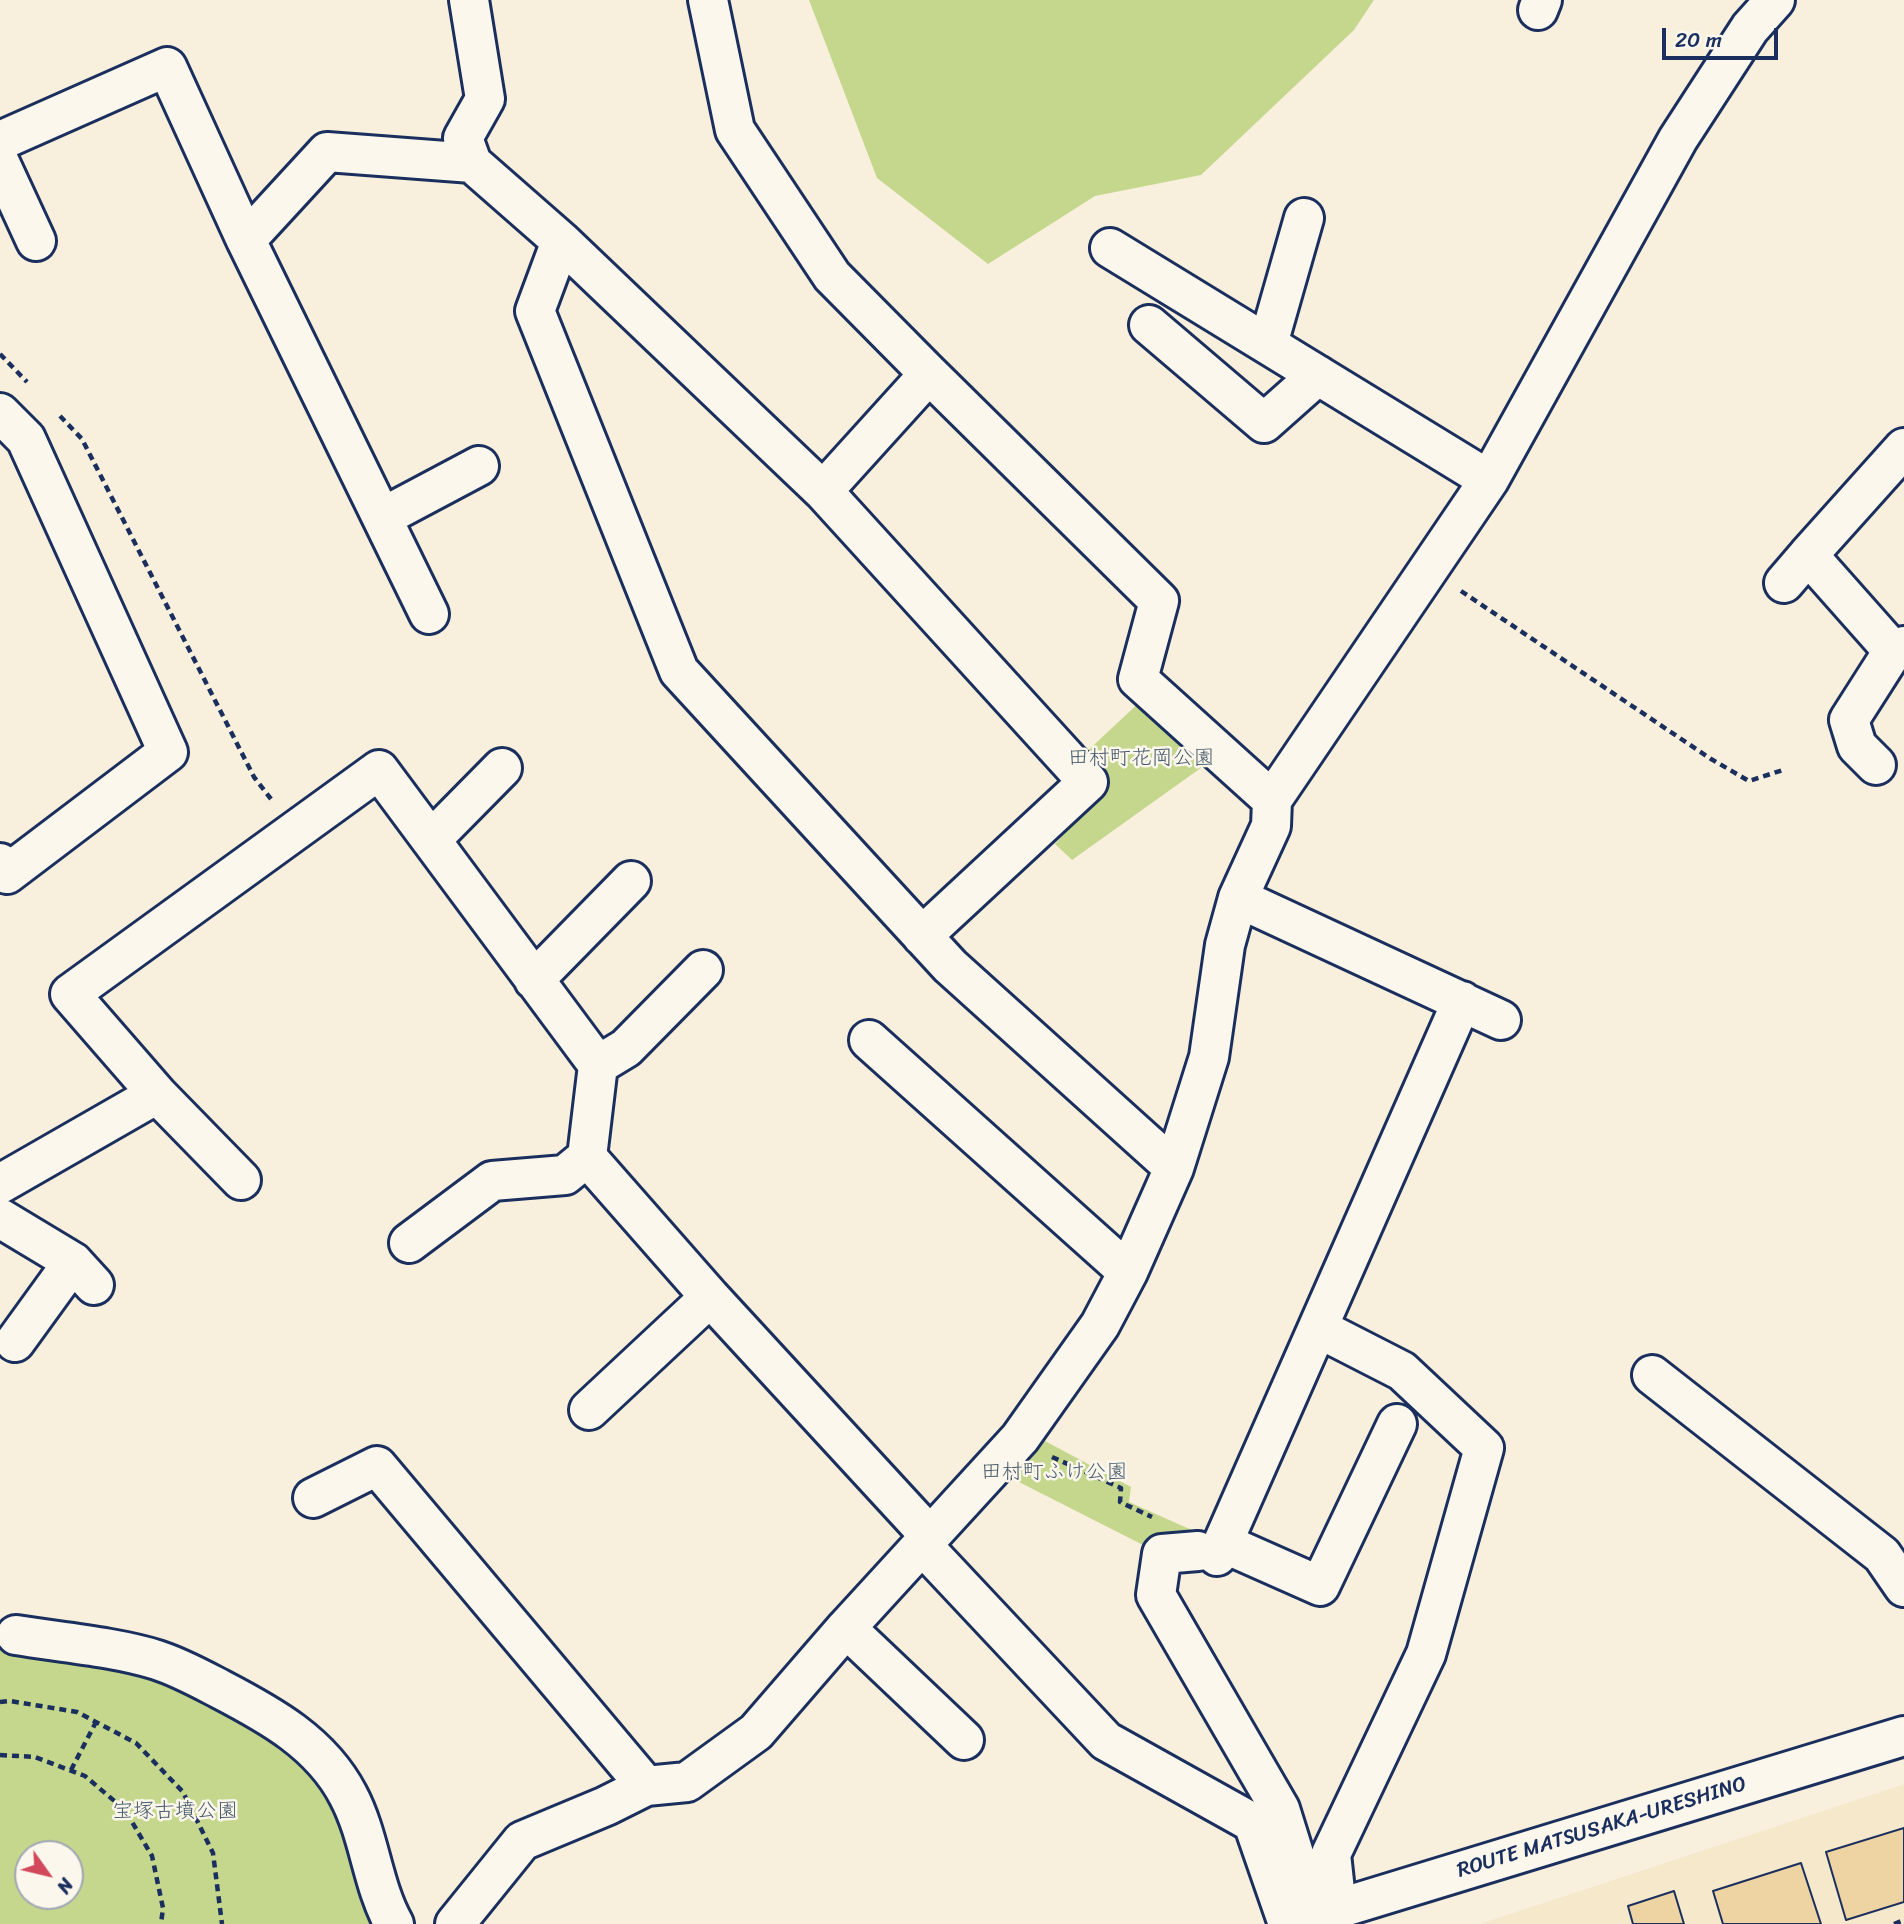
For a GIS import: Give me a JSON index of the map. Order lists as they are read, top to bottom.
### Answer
{
  "streets": {
    "street": ["ROUTE MATSUSAKA-URESHINO"]
  },
  "parks": ["田村町花岡公園", "田村町ふけ公園", "宝塚古墳公園"],
  "scale_bar": "20 m",
  "north": "bottom right"
}
